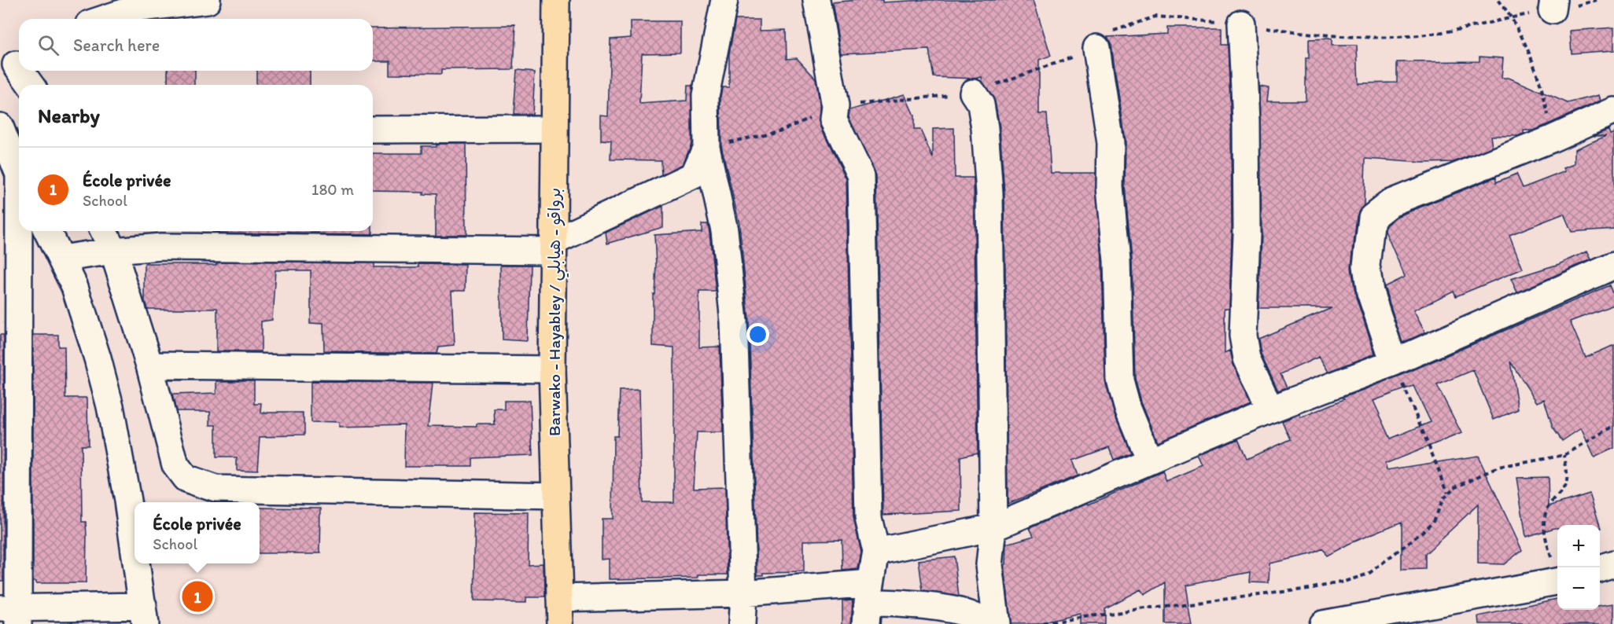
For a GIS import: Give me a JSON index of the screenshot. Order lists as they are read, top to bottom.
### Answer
{
  "streets": {
    "main road": ["Barwako - Hayabley / برواقو - هيابلي"]
  },
  "page": {
    "search": "Search here",
    "heading": "Nearby",
    "list": [
      {
        "mark": "1",
        "name": "École privée",
        "note": "School",
        "value": "180 m"
      }
    ],
    "popup": ["École privée", "School"],
    "map_buttons": ["+", "−"],
    "pins": "1"
  }
}
